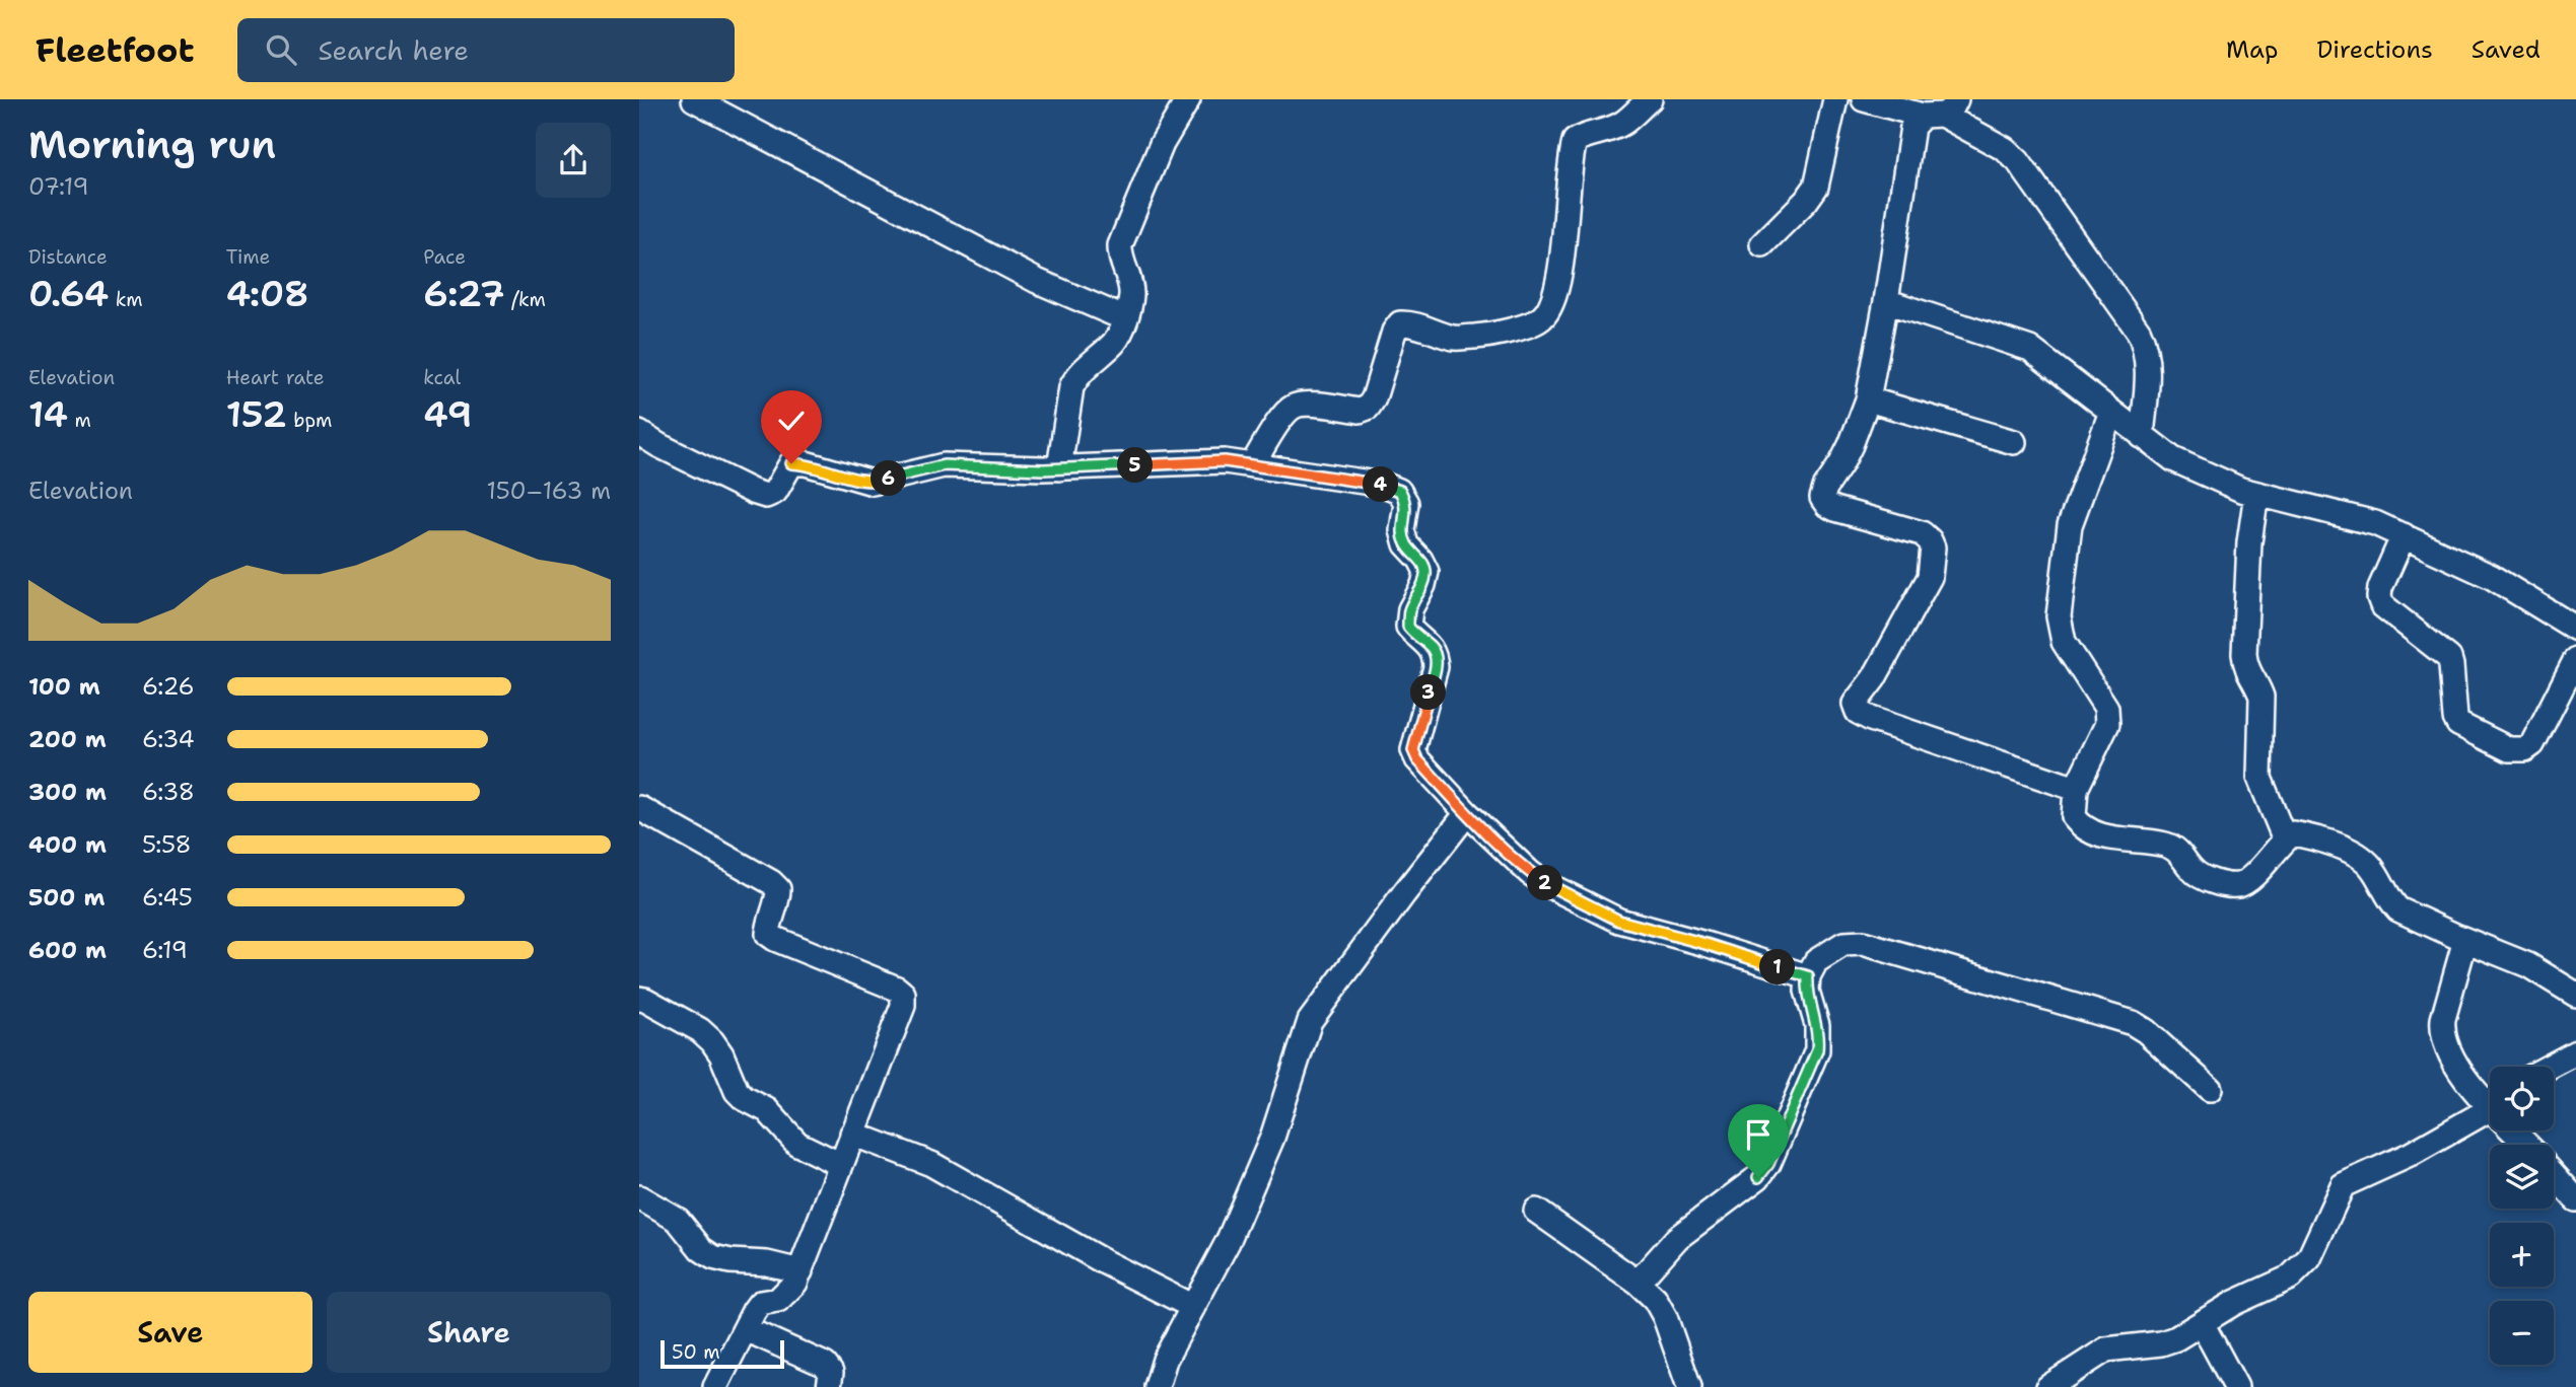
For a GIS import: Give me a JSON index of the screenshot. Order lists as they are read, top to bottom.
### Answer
{
  "scale_bar": "50 m",
  "page": {
    "header": "Fleetfoot",
    "search": "Search here",
    "nav": ["Map", "Directions", "Saved"],
    "heading": ["Morning run", "07:19"],
    "stats": [
      ["Distance", "0.64 km"],
      ["Time", "4:08"],
      ["Pace", "6:27 /km"],
      ["Elevation", "14 m"],
      ["Heart rate", "152 bpm"],
      ["kcal", "49"]
    ],
    "pins": [
      "5",
      "6",
      "4",
      "3",
      "2",
      "1"
    ],
    "chart": ["Elevation", "150–163 m"],
    "list": [
      {
        "name": "100 m",
        "note": "6:26"
      },
      {
        "name": "200 m",
        "note": "6:34"
      },
      {
        "name": "300 m",
        "note": "6:38"
      },
      {
        "name": "400 m",
        "note": "5:58"
      },
      {
        "name": "500 m",
        "note": "6:45"
      },
      {
        "name": "600 m",
        "note": "6:19"
      }
    ],
    "map_buttons": ["+", "−"],
    "buttons": ["Save", "Share"],
    "scale": "50 m"
  }
}
